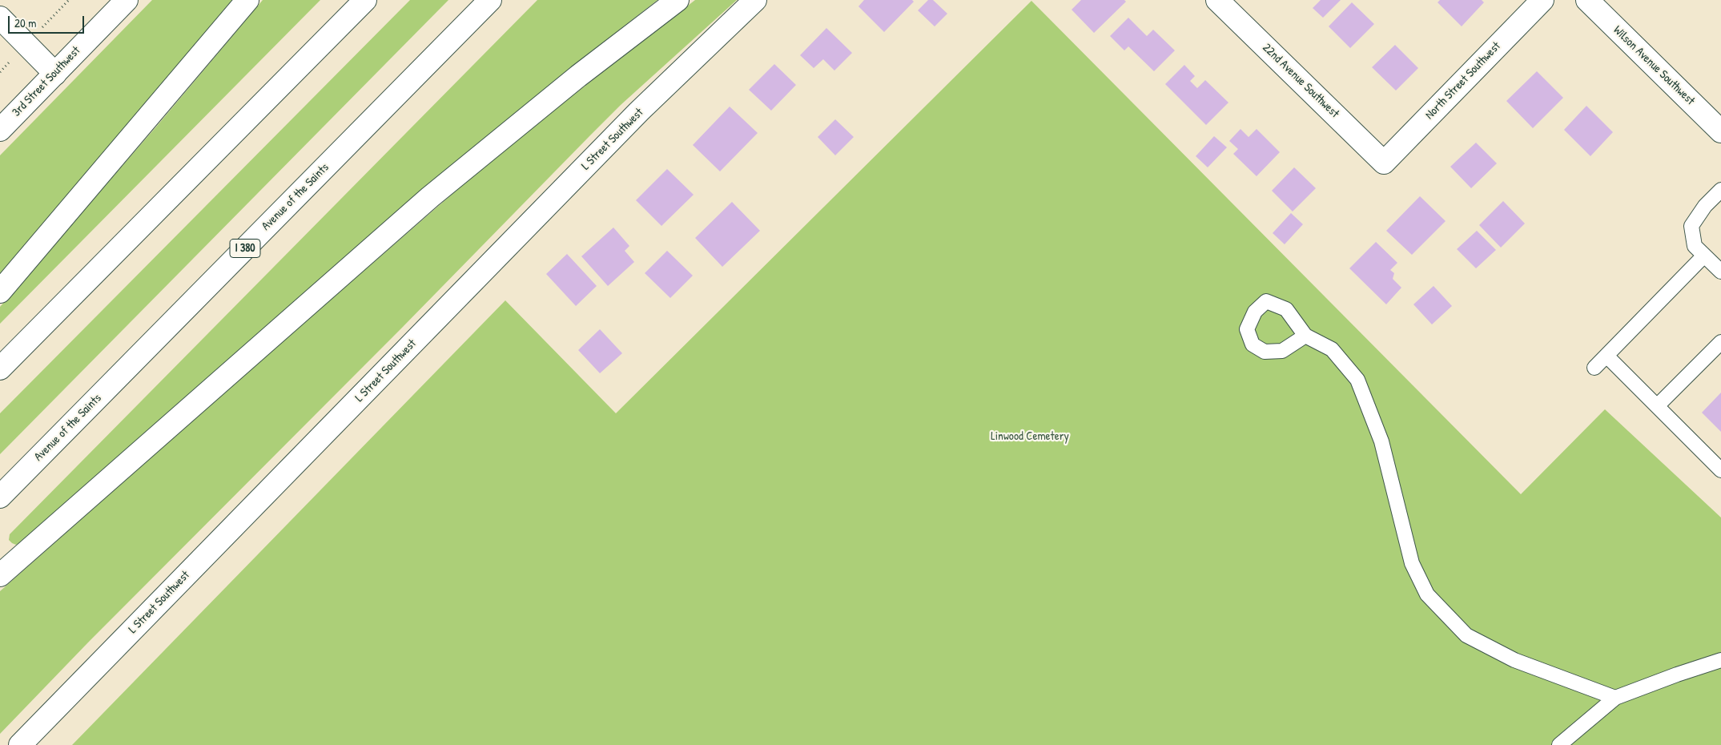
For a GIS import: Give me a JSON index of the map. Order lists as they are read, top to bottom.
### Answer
{
  "streets": {
    "main road": [
      "Wilson Avenue Southwest",
      "22nd Avenue Southwest",
      "North Street Southwest",
      "3rd Street Southwest",
      "L Street Southwest",
      "Avenue of the Saints",
      "I 380"
    ]
  },
  "crossings": [
    ["22nd Avenue Southwest", "North Street Southwest"]
  ],
  "parks": ["Linwood Cemetery"],
  "scale_bar": "20 m"
}
